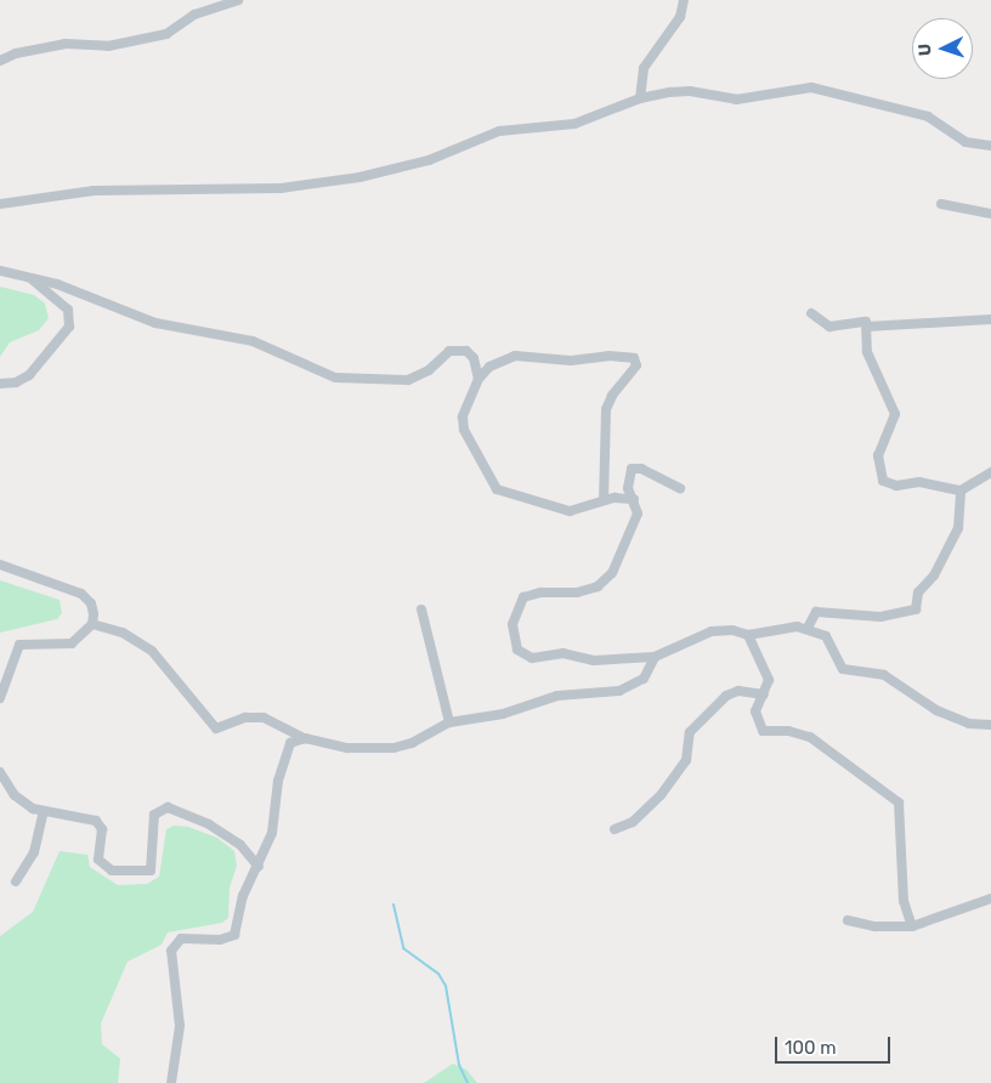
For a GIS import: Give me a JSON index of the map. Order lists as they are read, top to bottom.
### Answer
{
  "scale_bar": "100 m",
  "north": "left"
}
